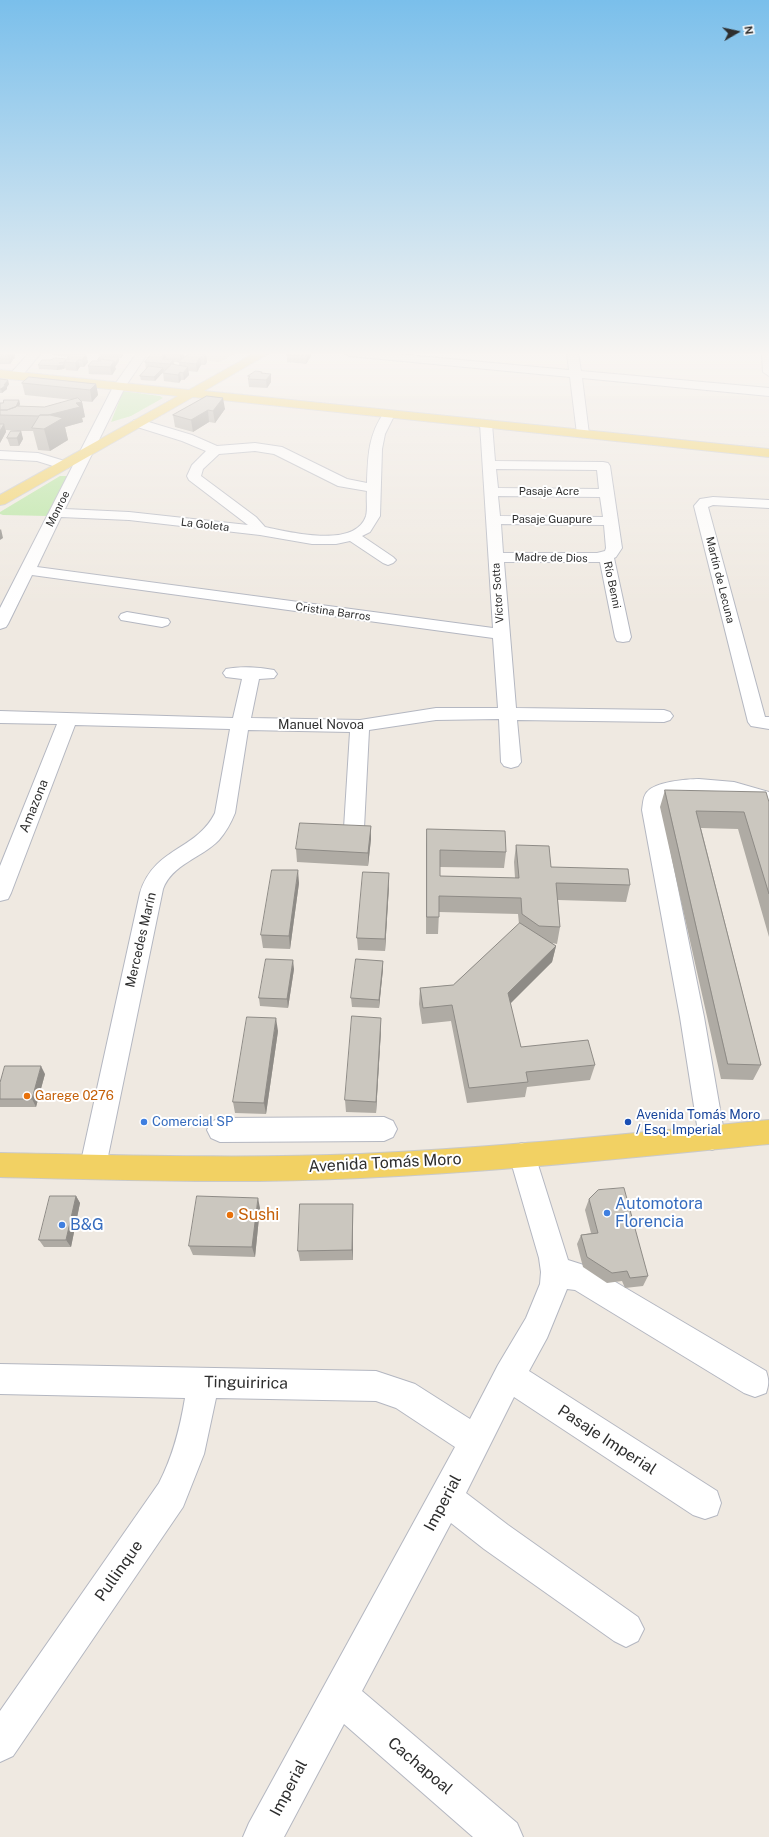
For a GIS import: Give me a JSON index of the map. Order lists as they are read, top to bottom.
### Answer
{
  "streets": {
    "main road": ["Avenida Tomás Moro"],
    "street": [
      "Pasaje Acre",
      "Monroe",
      "Pasaje Guapure",
      "La Goleta",
      "Madre de Dios",
      "Martín de Lecuna",
      "Río Benni",
      "Víctor Sotta",
      "Cristina Barros",
      "Manuel Novoa",
      "Amazona",
      "Mercedes Marín",
      "Tinguiririca",
      "Pasaje Imperial",
      "Imperial",
      "Pullinque",
      "Cachapoal"
    ]
  },
  "crossings": [
    ["Pasaje Acre", "Río Benni"],
    ["Pasaje Acre", "Víctor Sotta"],
    ["Monroe", "La Goleta"],
    ["Monroe", "Cristina Barros"],
    ["Pasaje Guapure", "Río Benni"],
    ["Pasaje Guapure", "Víctor Sotta"],
    ["Madre de Dios", "Río Benni"],
    ["Madre de Dios", "Víctor Sotta"],
    ["Río Benni", "Víctor Sotta"],
    ["Víctor Sotta", "Cristina Barros"],
    ["Víctor Sotta", "Manuel Novoa"],
    ["Manuel Novoa", "Amazona"],
    ["Manuel Novoa", "Mercedes Marín"],
    ["Mercedes Marín", "Avenida Tomás Moro"],
    ["Avenida Tomás Moro", "Imperial"],
    ["Tinguiririca", "Imperial"],
    ["Tinguiririca", "Pullinque"],
    ["Pasaje Imperial", "Imperial"],
    ["Imperial", "Cachapoal"]
  ],
  "places": [
    "Garege 0276",
    "Comercial SP",
    "Avenida Tomás Moro / Esq. Imperial",
    "Automotora Florencia",
    "Sushi",
    "B&G"
  ],
  "north": "right"
}
